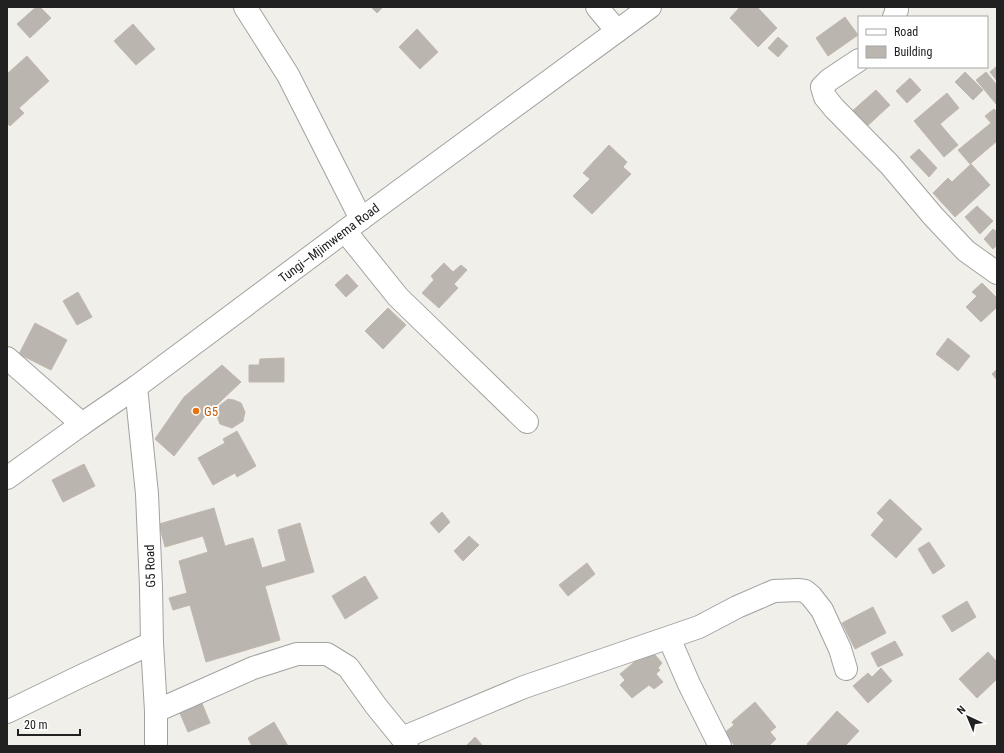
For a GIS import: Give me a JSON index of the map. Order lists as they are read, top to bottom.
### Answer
{
  "streets": {
    "street": ["Tungi—Mjimwema Road", "G5 Road"]
  },
  "crossings": [
    ["Tungi—Mjimwema Road", "G5 Road"]
  ],
  "places": ["G5"],
  "legend": ["Road", "Building"],
  "scale_bar": "20 m",
  "north": "top left"
}
